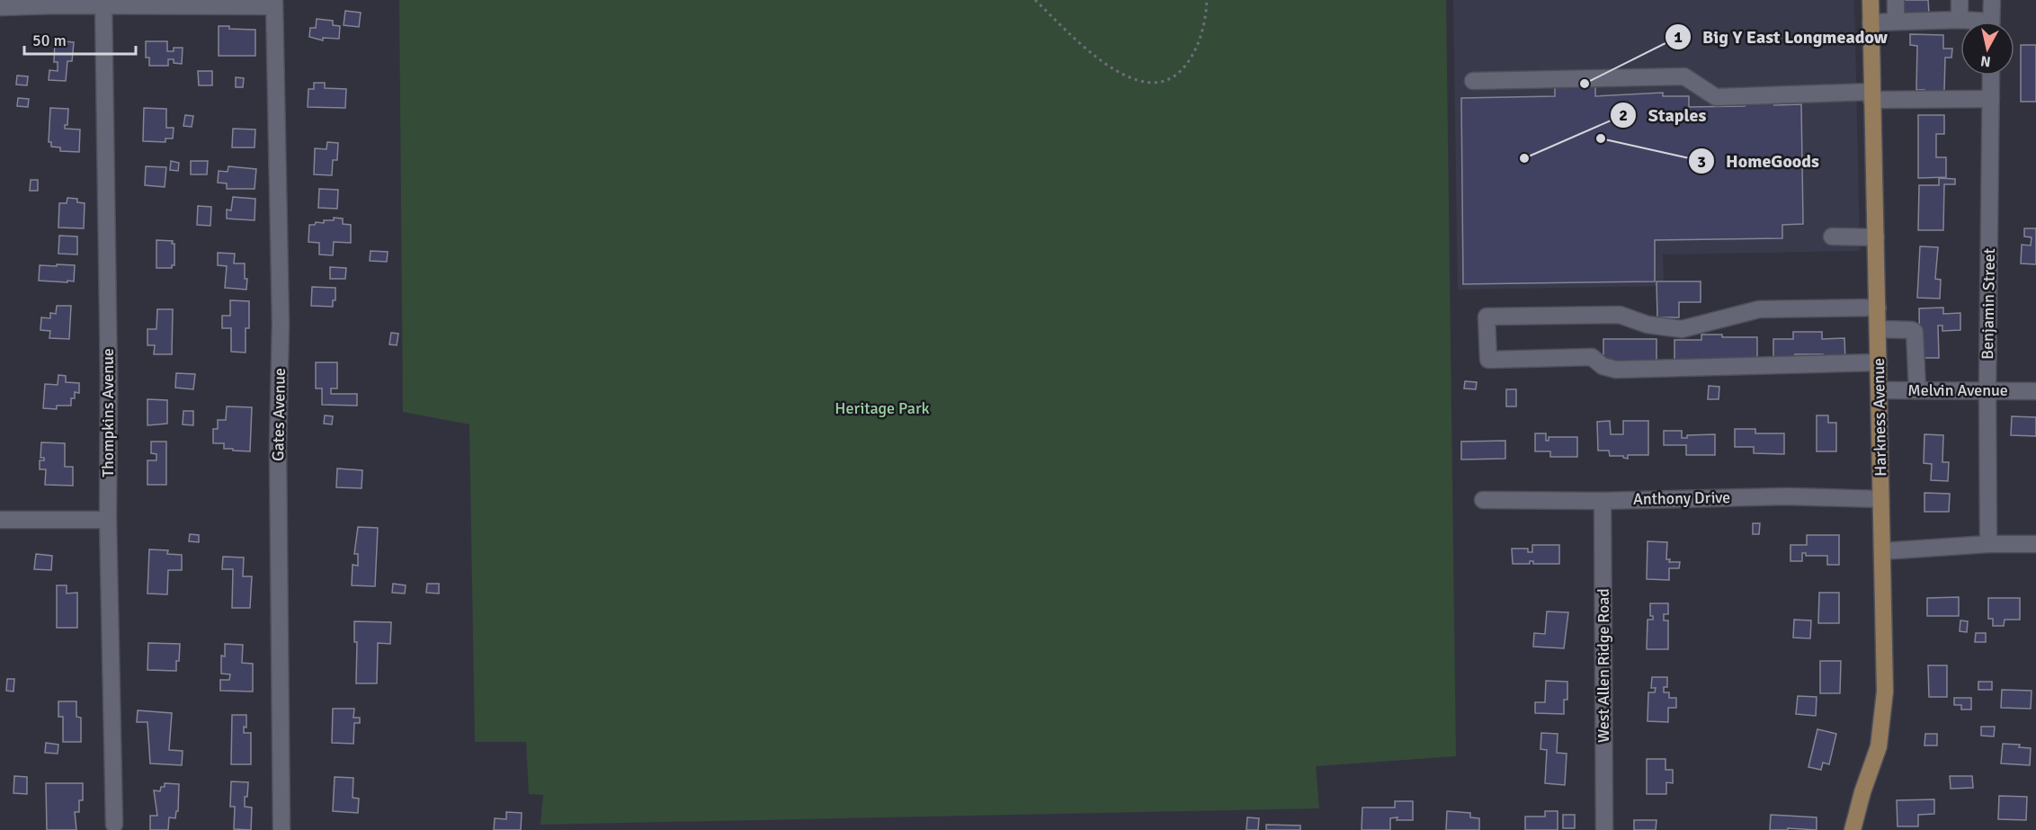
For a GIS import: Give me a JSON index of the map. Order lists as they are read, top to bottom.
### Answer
{
  "streets": {
    "main road": ["Harkness Avenue"],
    "street": [
      "Benjamin Street",
      "Melvin Avenue",
      "Thompkins Avenue",
      "Gates Avenue",
      "Anthony Drive",
      "West Allen Ridge Road"
    ]
  },
  "crossings": [
    ["Benjamin Street", "Melvin Avenue"],
    ["Melvin Avenue", "Harkness Avenue"],
    ["Harkness Avenue", "Anthony Drive"],
    ["Anthony Drive", "West Allen Ridge Road"]
  ],
  "parks": ["Heritage Park"],
  "places": ["Big Y East Longmeadow", "HomeGoods", "Staples"],
  "scale_bar": "50 m",
  "north": "bottom"
}
